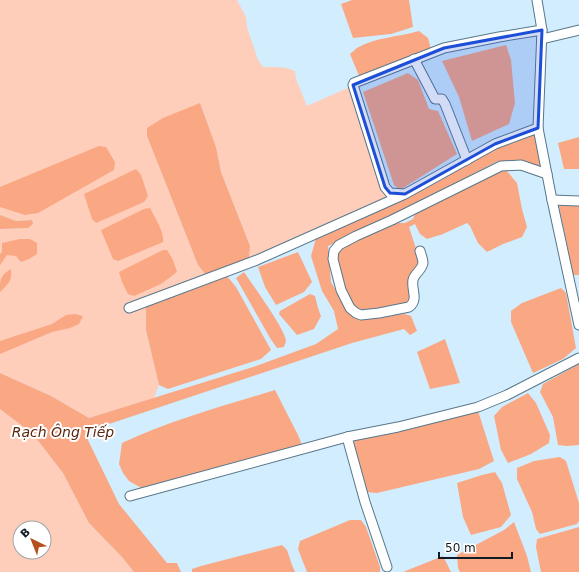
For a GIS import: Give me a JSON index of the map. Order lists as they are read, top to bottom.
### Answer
{
  "water": ["Rạch Ông Tiếp"],
  "scale_bar": "50 m",
  "north": "top left"
}
